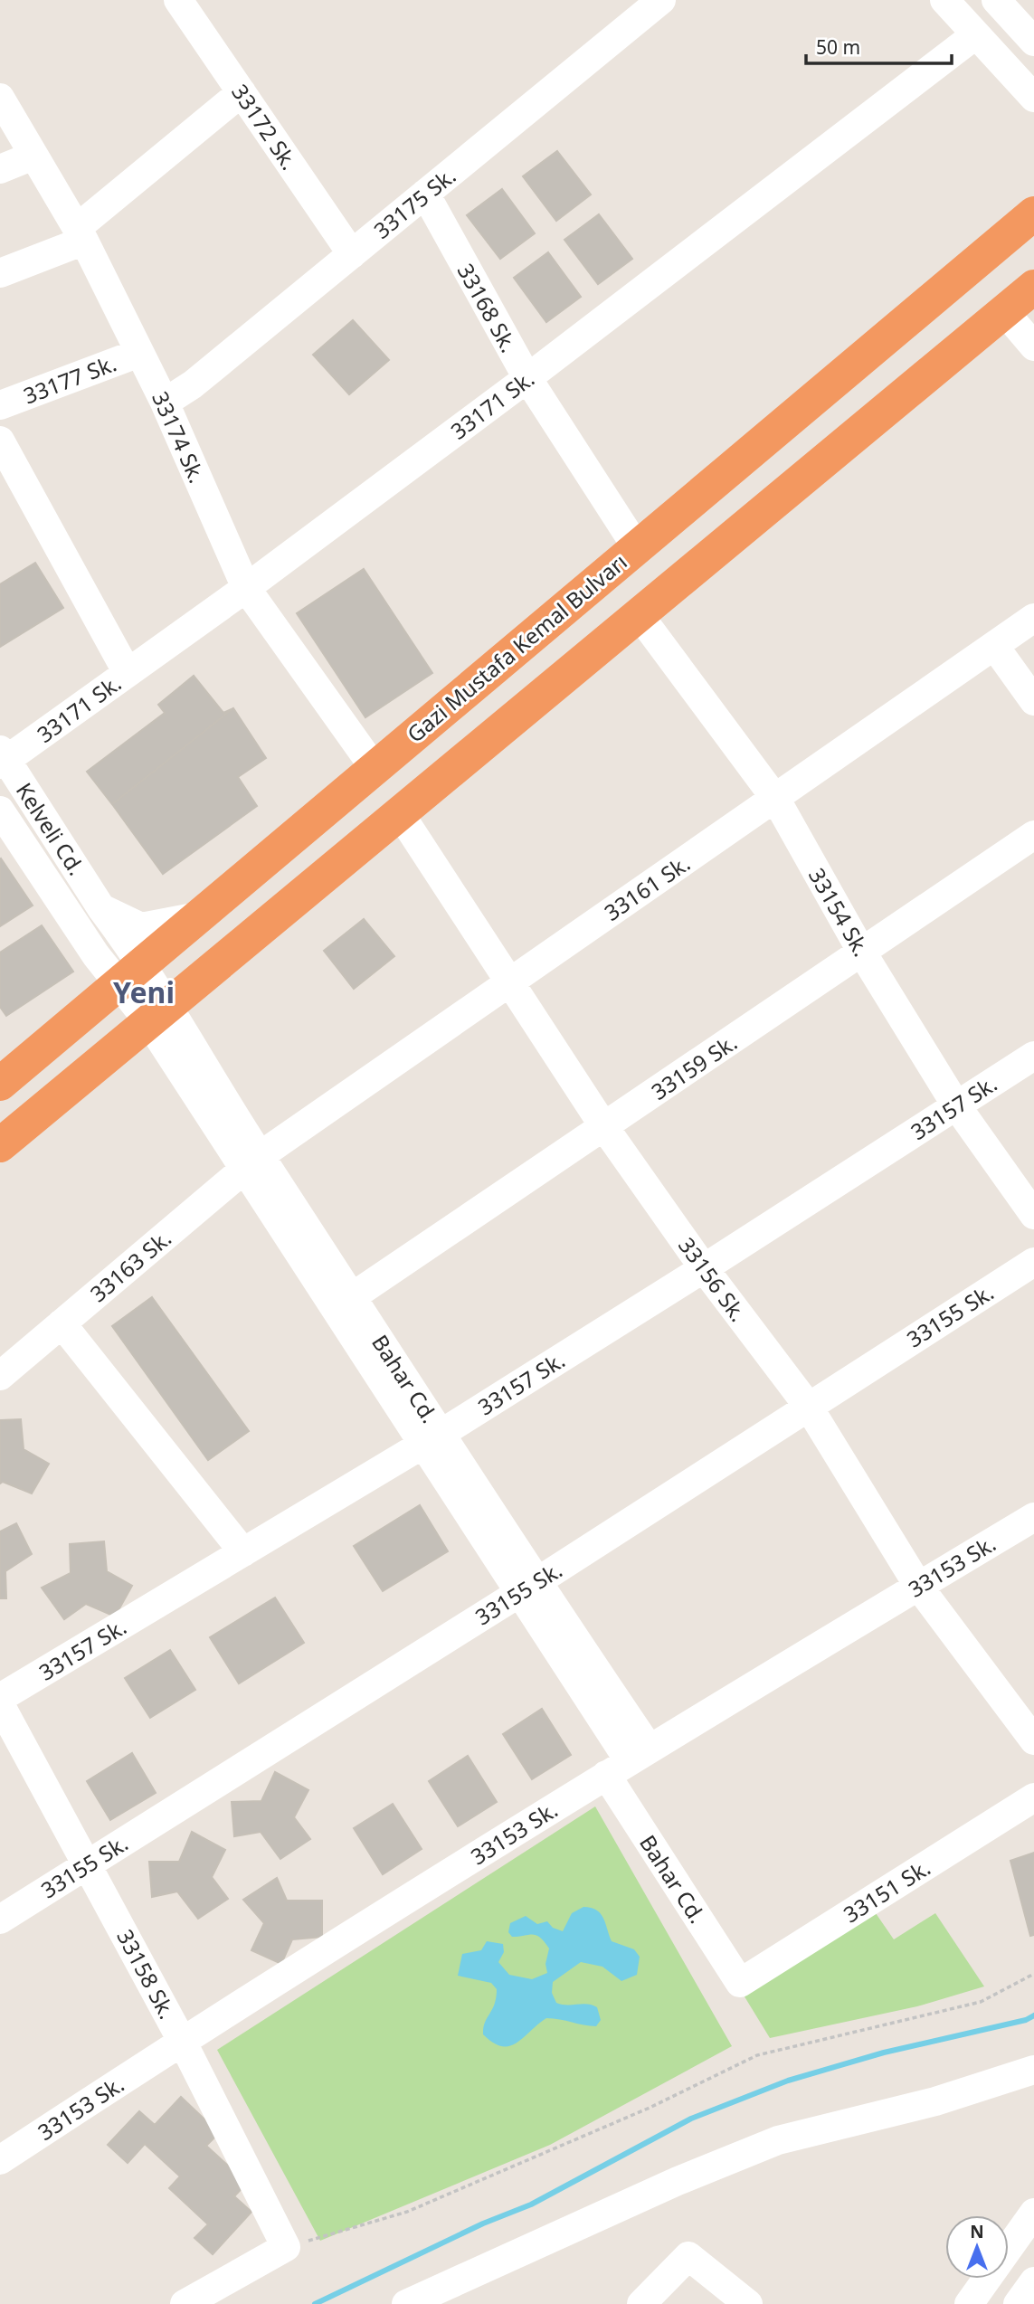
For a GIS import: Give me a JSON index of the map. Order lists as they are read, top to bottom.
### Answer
{
  "streets": {
    "highway": ["Gazi Mustafa Kemal Bulvarı"],
    "street": [
      "33172 Sk.",
      "33175 Sk.",
      "33168 Sk.",
      "33177 Sk.",
      "33171 Sk.",
      "33174 Sk.",
      "Kelveli Cd.",
      "33161 Sk.",
      "33154 Sk.",
      "33159 Sk.",
      "33157 Sk.",
      "33163 Sk.",
      "33156 Sk.",
      "33155 Sk.",
      "Bahar Cd.",
      "33153 Sk.",
      "33151 Sk.",
      "33158 Sk."
    ]
  },
  "crossings": [
    ["33172 Sk.", "33175 Sk."],
    ["33175 Sk.", "33168 Sk."],
    ["33175 Sk.", "33174 Sk."],
    ["33168 Sk.", "33171 Sk."],
    ["33168 Sk.", "Gazi Mustafa Kemal Bulvarı"],
    ["33177 Sk.", "33174 Sk."],
    ["33171 Sk.", "33174 Sk."],
    ["33171 Sk.", "Kelveli Cd."],
    ["33174 Sk.", "Gazi Mustafa Kemal Bulvarı"],
    ["Gazi Mustafa Kemal Bulvarı", "Kelveli Cd."],
    ["Kelveli Cd.", "Bahar Cd."],
    ["33161 Sk.", "33154 Sk."],
    ["33161 Sk.", "33163 Sk."],
    ["33161 Sk.", "33156 Sk."],
    ["33161 Sk.", "Bahar Cd."],
    ["33154 Sk.", "33159 Sk."],
    ["33154 Sk.", "33157 Sk."],
    ["33159 Sk.", "33156 Sk."],
    ["33159 Sk.", "Bahar Cd."],
    ["33157 Sk.", "33156 Sk."],
    ["33157 Sk.", "Bahar Cd."],
    ["33163 Sk.", "Bahar Cd."],
    ["33156 Sk.", "33155 Sk."],
    ["33156 Sk.", "33153 Sk."],
    ["33155 Sk.", "Bahar Cd."],
    ["33155 Sk.", "33158 Sk."],
    ["Bahar Cd.", "33153 Sk."],
    ["Bahar Cd.", "33151 Sk."],
    ["33153 Sk.", "33158 Sk."]
  ],
  "districts": ["Yeni"],
  "scale_bar": "50 m",
  "north": "top"
}
